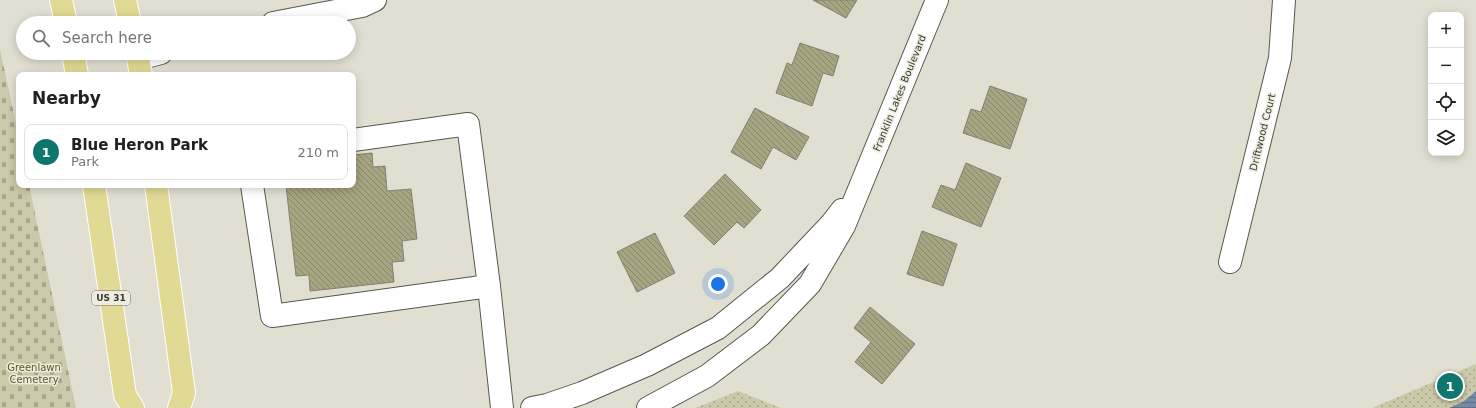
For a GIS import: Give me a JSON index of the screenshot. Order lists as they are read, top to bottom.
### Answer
{
  "streets": {
    "main road": ["US 31"],
    "street": ["Franklin Lakes Boulevard", "Driftwood Court"]
  },
  "parks": ["Greenlawn Cemetery"],
  "page": {
    "map_buttons": ["+", "−"],
    "search": "Search here",
    "heading": "Nearby",
    "list": [
      {
        "mark": "1",
        "name": "Blue Heron Park",
        "note": "Park",
        "value": "210 m"
      }
    ],
    "pins": "1"
  }
}
